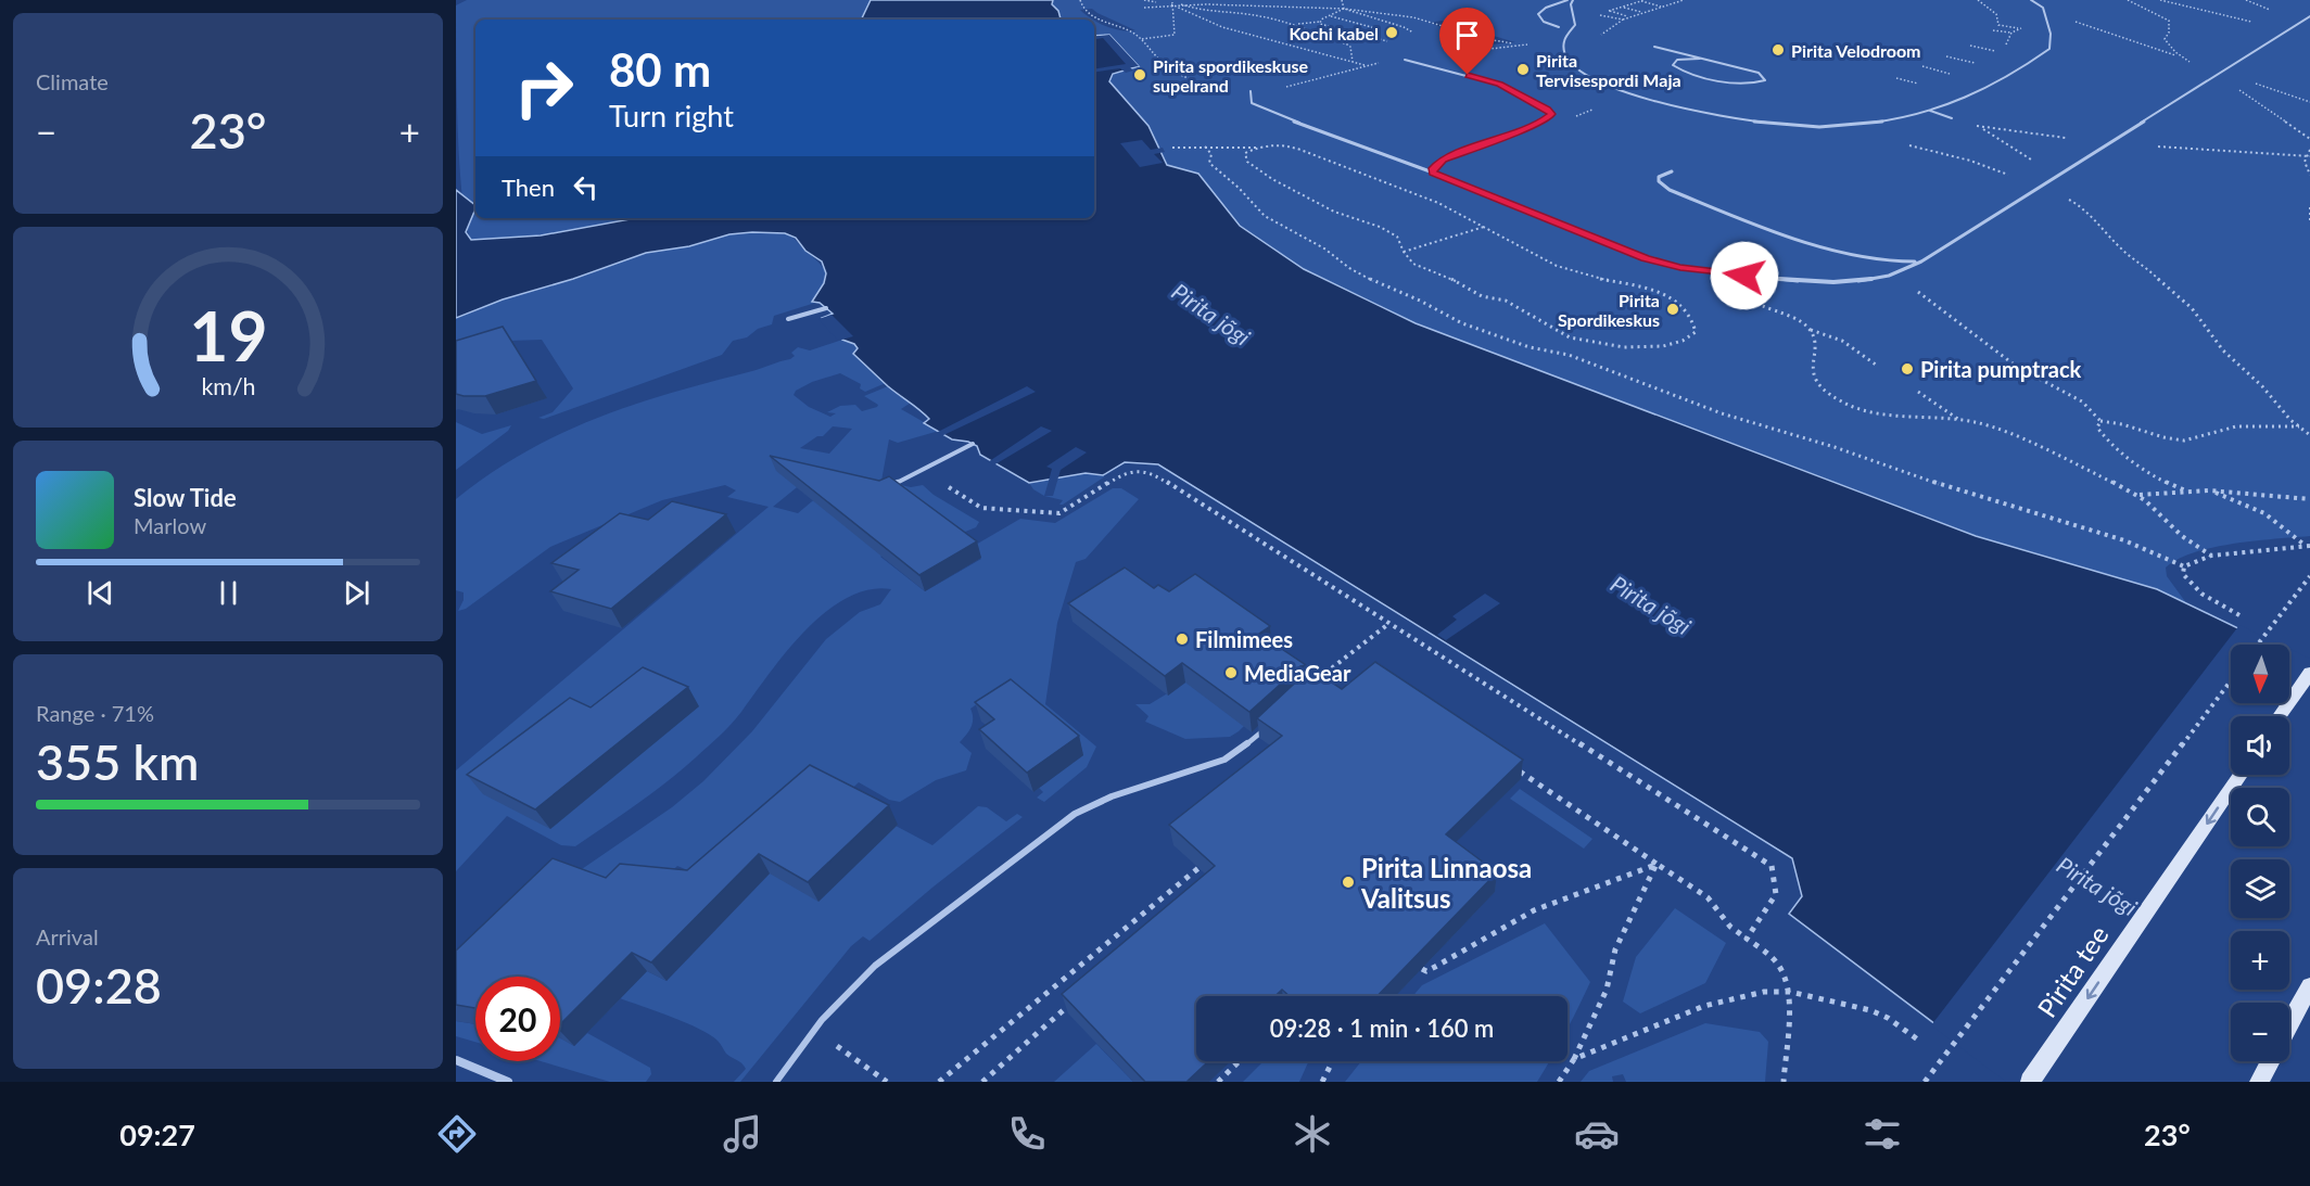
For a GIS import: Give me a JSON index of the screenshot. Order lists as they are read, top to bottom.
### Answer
{
  "streets": {
    "main road": ["Pirita tee"]
  },
  "one_way": ["Pirita tee"],
  "water": ["Pirita jõgi"],
  "places": [
    "Kochi kabel",
    "Pirita Velodroom",
    "Pirita Tervisespordi Maja",
    "Pirita spordikeskuse supelrand",
    "Pirita Spordikeskus",
    "Pirita pumptrack",
    "Filmimees",
    "MediaGear",
    "Pirita Linnaosa Valitsus"
  ],
  "north": "bottom",
  "page": {
    "tile": [
      "Climate",
      ["Range · 71%", "355 km"],
      ["Arrival", "09:28"]
    ],
    "turn": ["80 m", "Turn right"],
    "heat": ["−", "23°", "+"],
    "then": "Then",
    "song": ["Slow Tide", "Marlow"],
    "map_buttons": ["+", "−"],
    "limit": "20",
    "trip": "09:28 · 1 min · 160 m",
    "tabs": ["09:27", "23°"],
    "gauge": ["19", "km/h"]
  }
}
